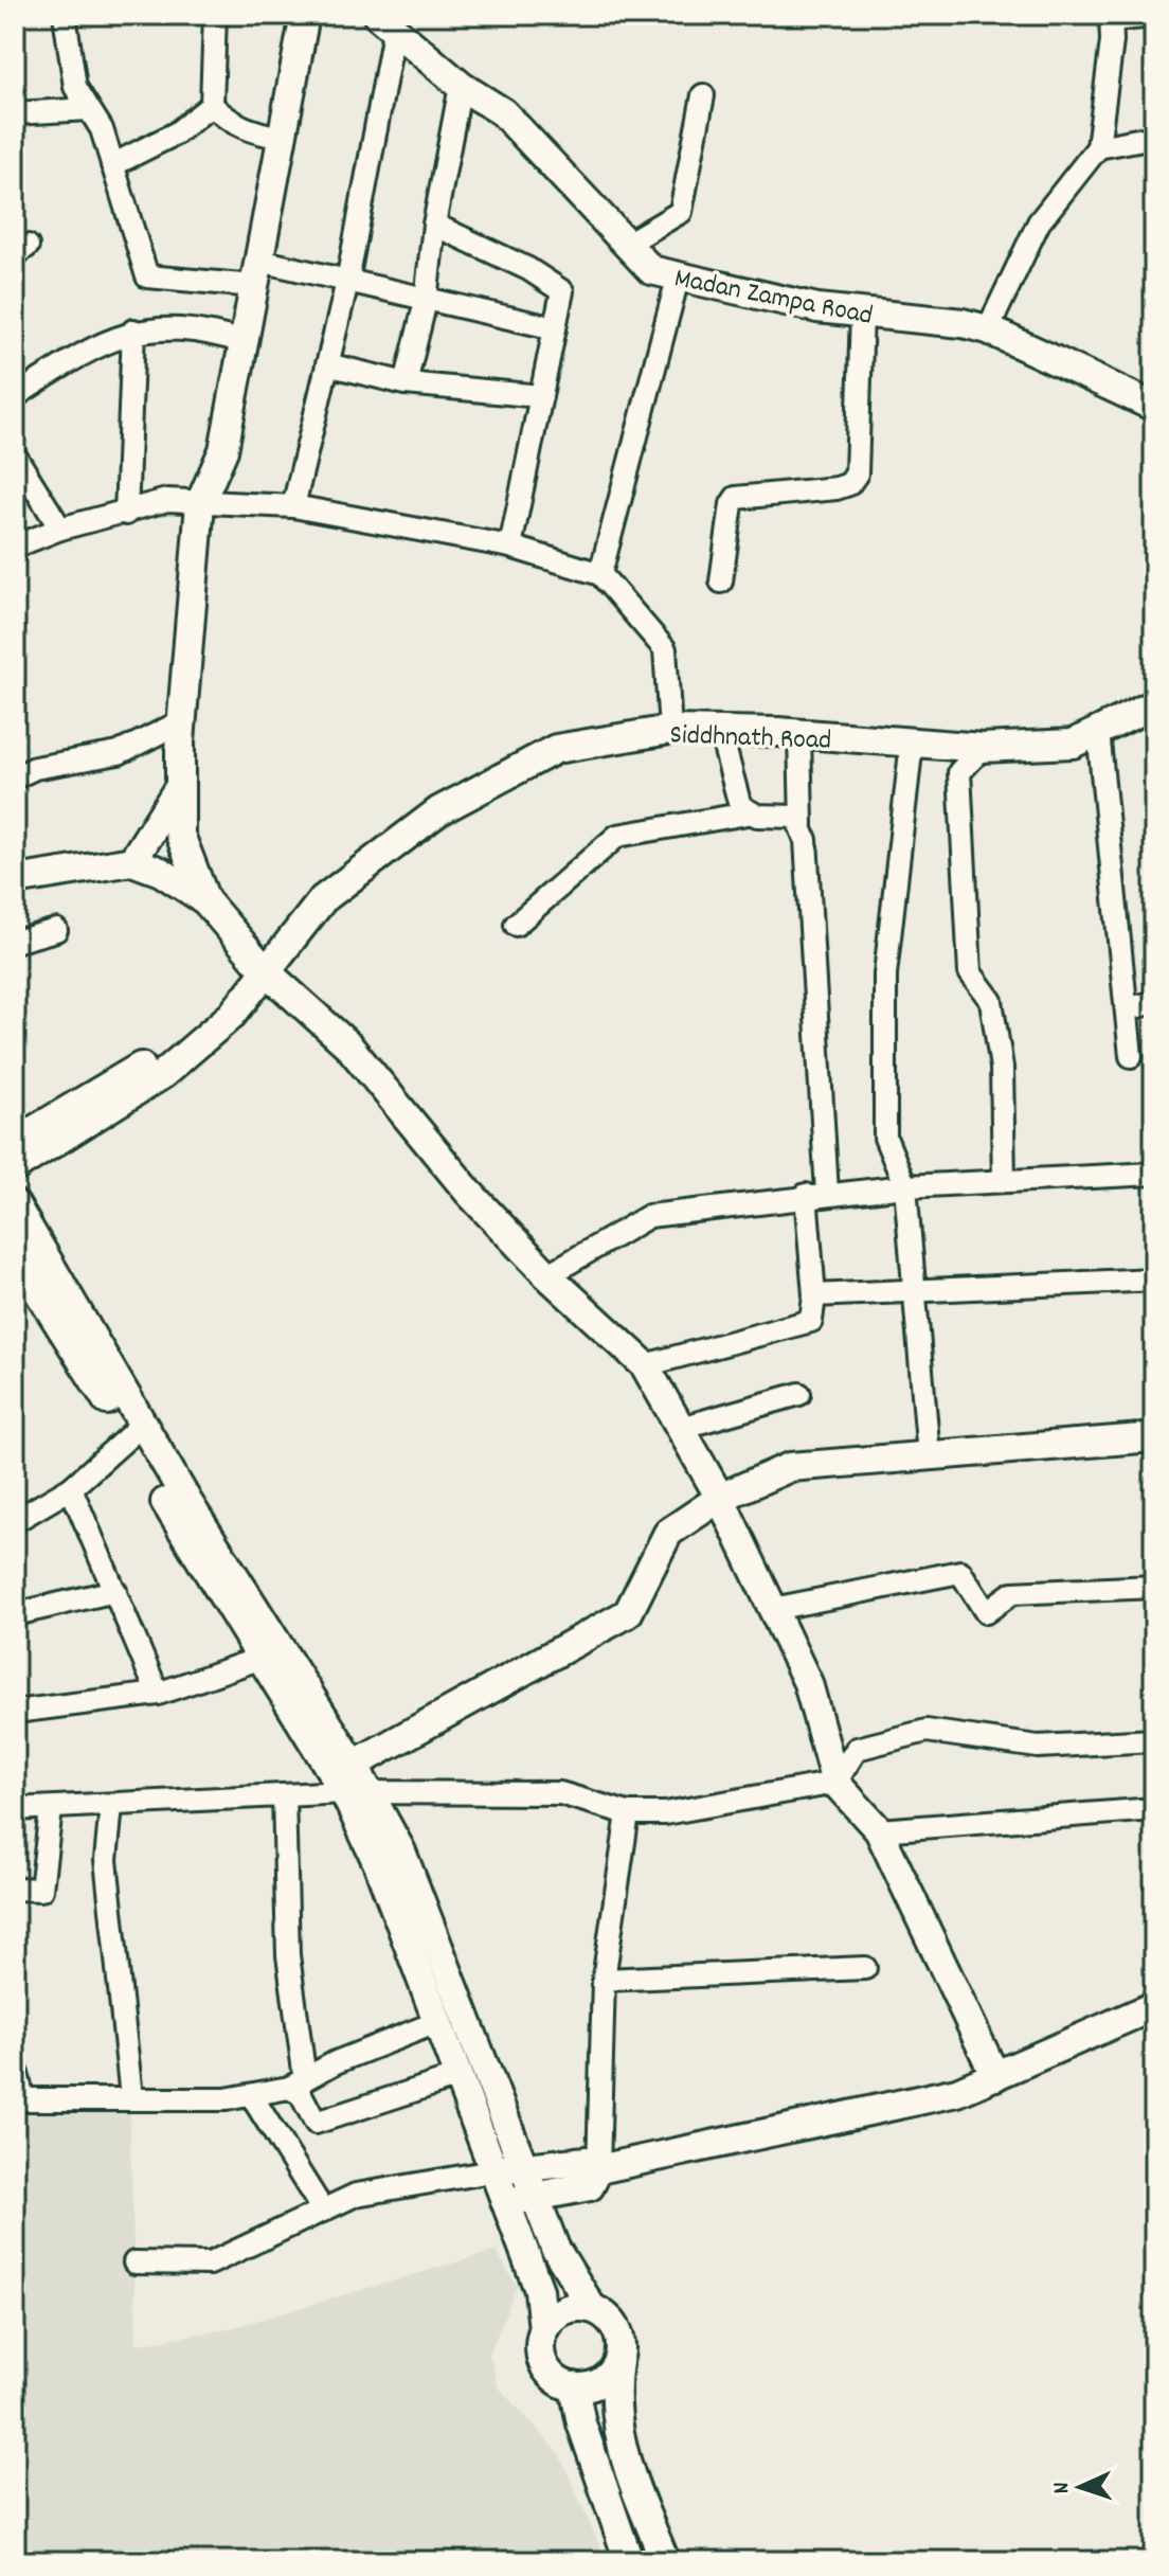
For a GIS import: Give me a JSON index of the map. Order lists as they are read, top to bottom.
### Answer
{
  "streets": {
    "street": ["Madan Zampa Road", "Siddhnath Road"]
  },
  "north": "left"
}
